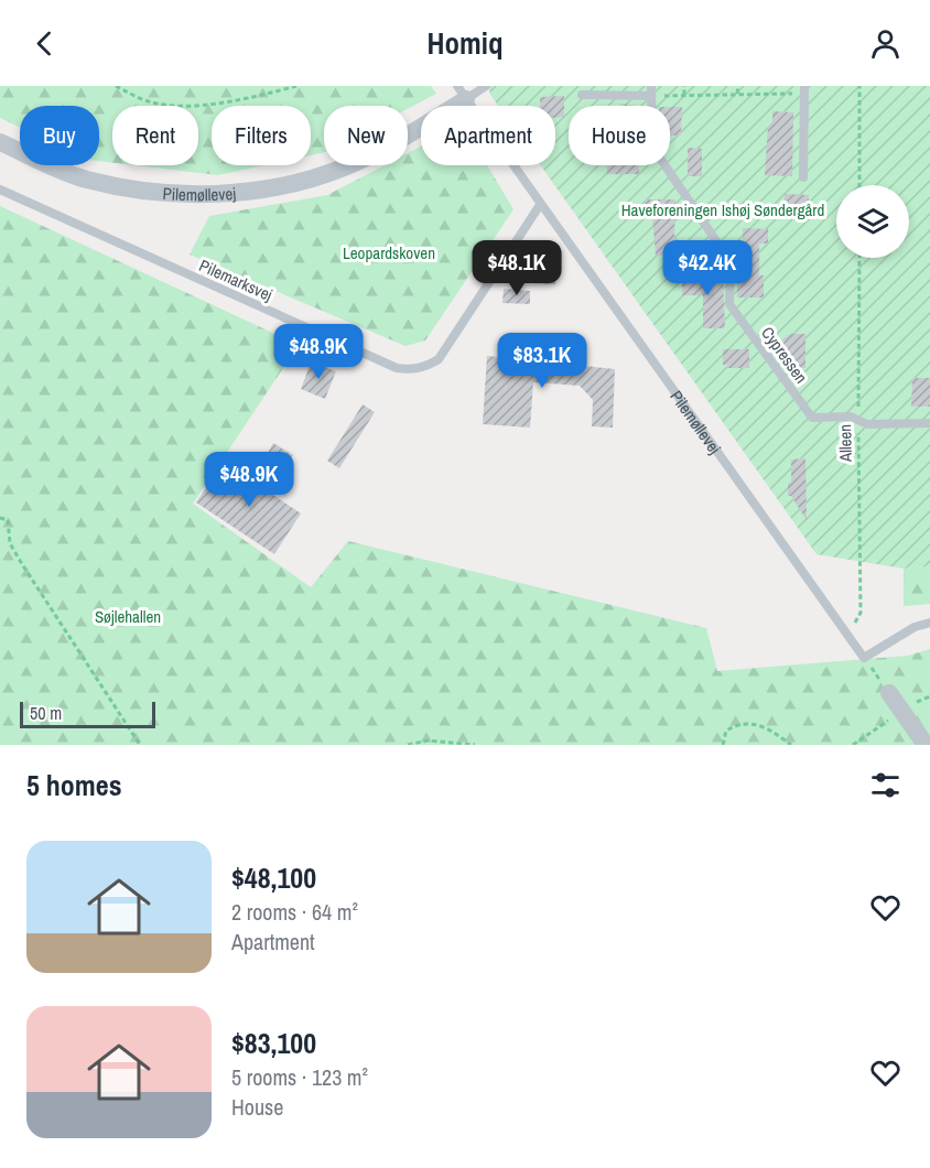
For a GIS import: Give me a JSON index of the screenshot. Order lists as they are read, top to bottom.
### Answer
{
  "streets": {
    "street": ["Pilemøllevej"],
    "lane": ["Pilemarksvej", "Cypressen"],
    "path": ["Alleen"]
  },
  "crossings": [
    ["Pilemøllevej", "Pilemarksvej"],
    ["Pilemøllevej", "Alleen"],
    ["Cypressen", "Alleen"]
  ],
  "parks": ["Haveforeningen Ishøj Søndergård", "Leopardskoven", "Søjlehallen"],
  "scale_bar": "50 m",
  "page": {
    "header": "Homiq",
    "chip": [
      "Buy",
      "Rent",
      "Filters",
      "New",
      "Apartment",
      "House"
    ],
    "price": [
      "$48.1K",
      "$42.4K",
      "$48.9K",
      "$83.1K",
      "$48.9K"
    ],
    "scale": "50 m",
    "heading": "5 homes",
    "list": [
      {
        "name": "$48,100",
        "note": "2 rooms · 64 m² · Apartment"
      },
      {
        "name": "$83,100",
        "note": "5 rooms · 123 m² · House"
      }
    ]
  }
}
